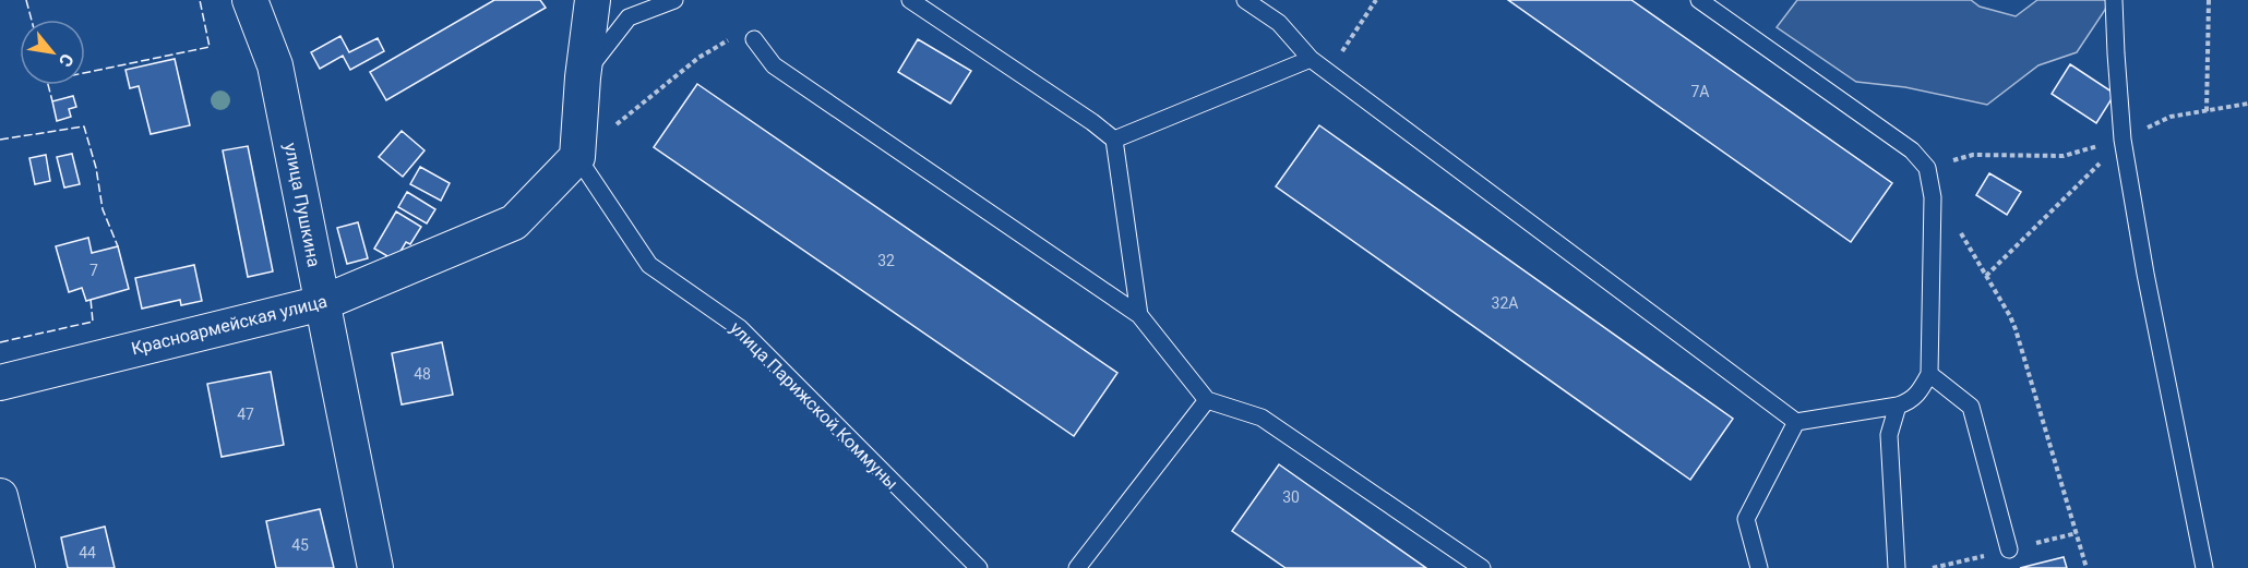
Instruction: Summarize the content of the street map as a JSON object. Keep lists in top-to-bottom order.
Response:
{
  "streets": {
    "street": ["улица Пушкина", "Красноармейская улица"],
    "lane": ["улица Парижской Коммуны"]
  },
  "crossings": [
    ["улица Пушкина", "Красноармейская улица"],
    ["Красноармейская улица", "улица Парижской Коммуны"]
  ],
  "house_numbers": [
    "7А",
    "32",
    "7",
    "32А",
    "48",
    "47",
    "30",
    "45",
    "44"
  ],
  "north": "bottom right"
}
